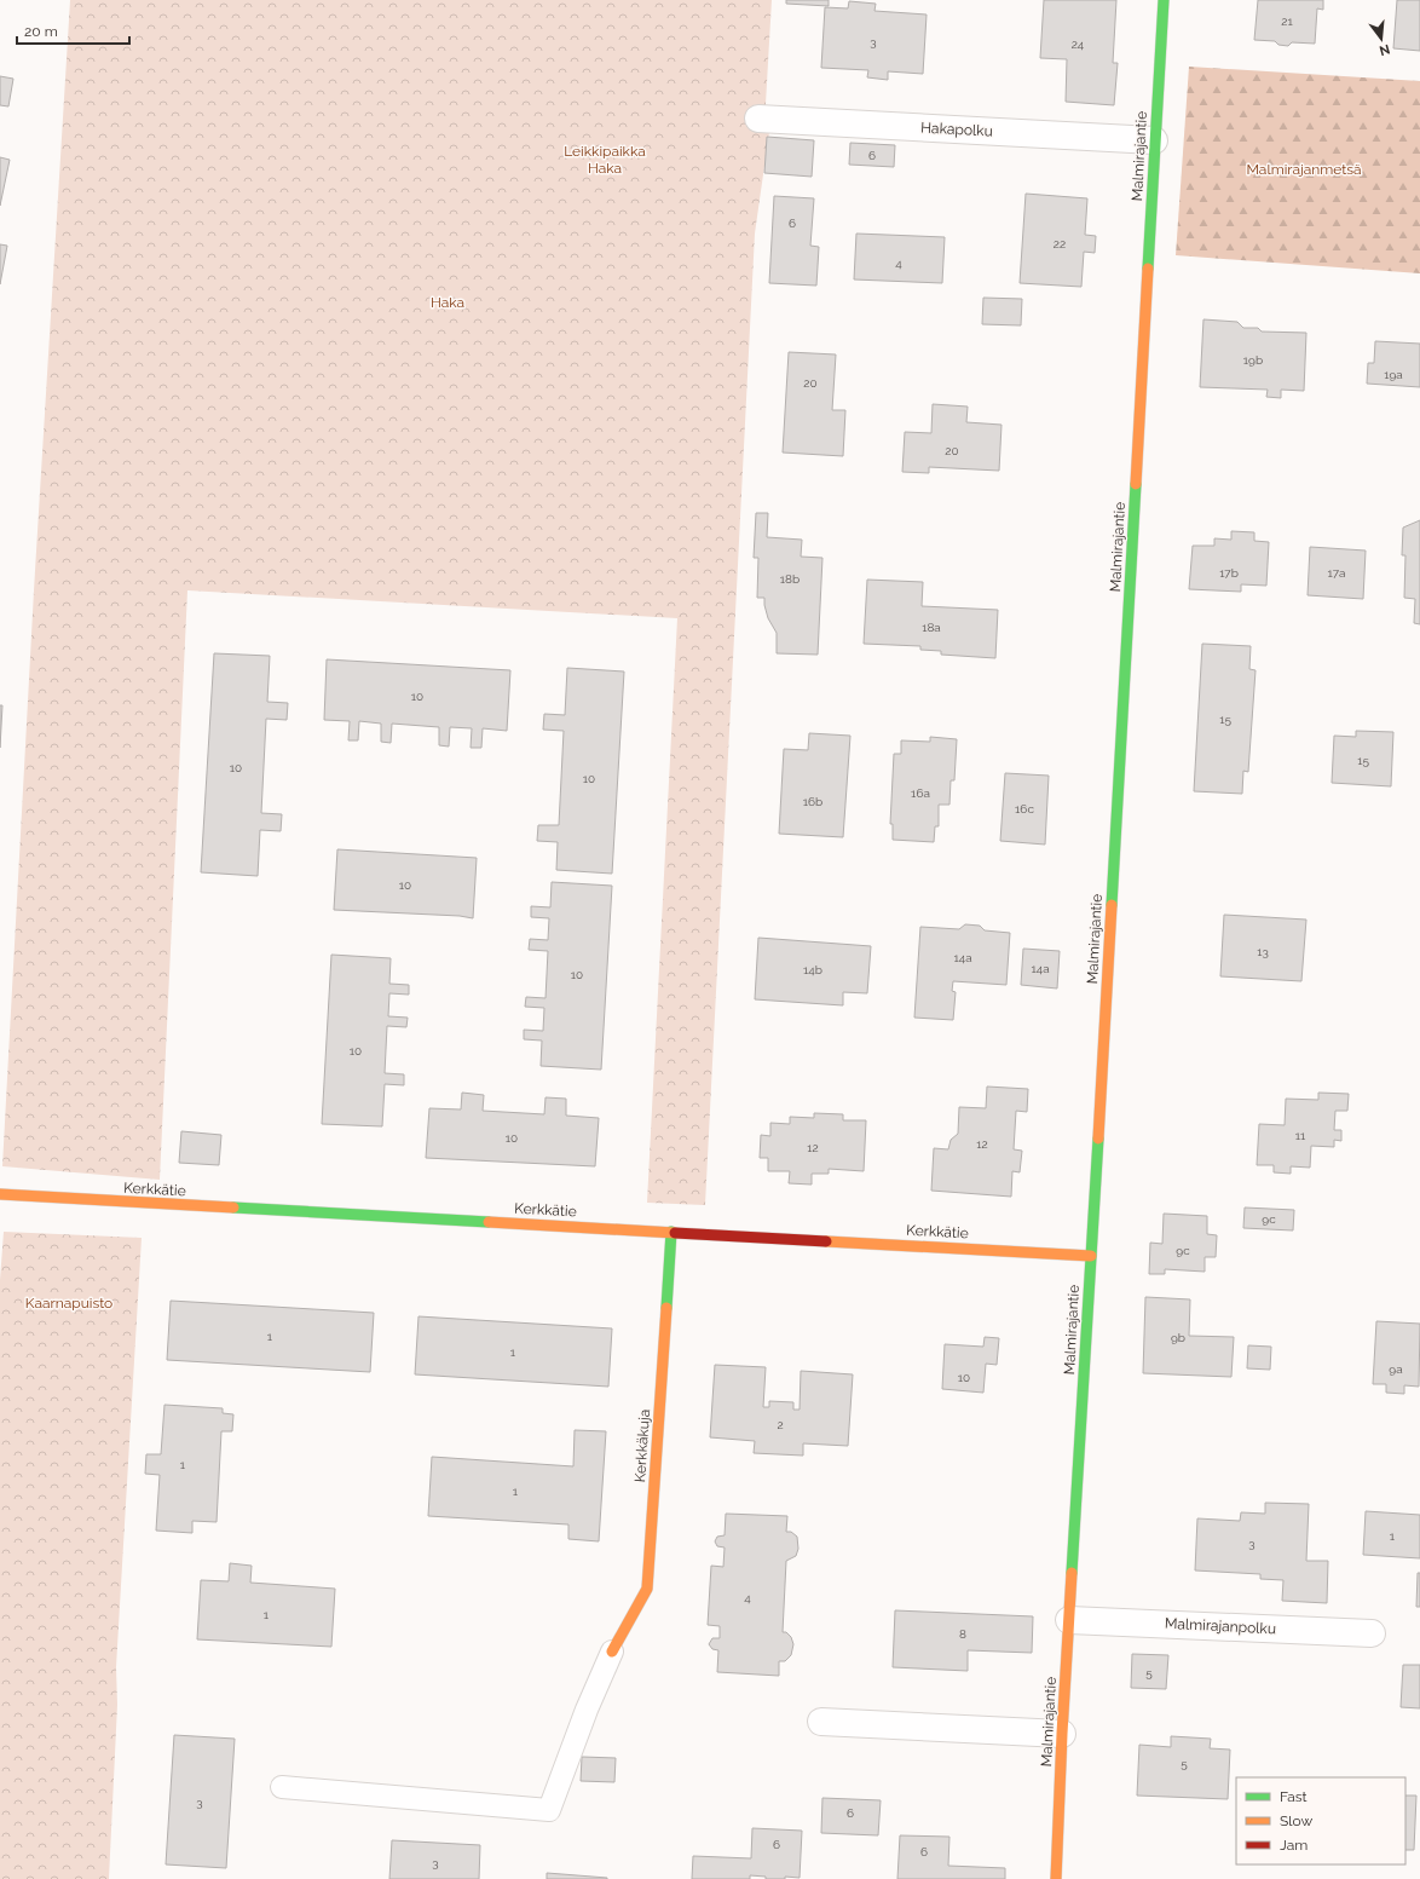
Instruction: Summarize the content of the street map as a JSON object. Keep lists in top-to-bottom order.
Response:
{
  "streets": {
    "street": [
      "Hakapolku",
      "Malmirajantie",
      "Kerkkätie",
      "Kerkkäkuja",
      "Malmirajanpolku"
    ]
  },
  "crossings": [
    ["Hakapolku", "Malmirajantie"],
    ["Malmirajantie", "Kerkkätie"],
    ["Malmirajantie", "Malmirajanpolku"],
    ["Kerkkätie", "Kerkkäkuja"]
  ],
  "parks": [
    "Leikkipaikka Haka",
    "Malmirajanmetsä",
    "Haka",
    "Kaarnapuisto"
  ],
  "house_numbers": [
    "21",
    "3",
    "24",
    "6",
    "6",
    "22",
    "4",
    "19b",
    "19a",
    "20",
    "20",
    "17b",
    "17a",
    "18b",
    "18a",
    "10",
    "15",
    "15",
    "10",
    "10",
    "16a",
    "16b",
    "16c",
    "10",
    "13",
    "14a",
    "14a",
    "14b",
    "10",
    "10",
    "11",
    "10",
    "12",
    "12",
    "9c",
    "9c",
    "1",
    "9b",
    "1",
    "9a",
    "10",
    "2",
    "1",
    "1",
    "1",
    "3",
    "4",
    "1",
    "8",
    "5",
    "5",
    "3",
    "6",
    "6",
    "6",
    "3"
  ],
  "legend": ["Fast", "Slow", "Jam"],
  "scale_bar": "20 m",
  "north": "bottom"
}
